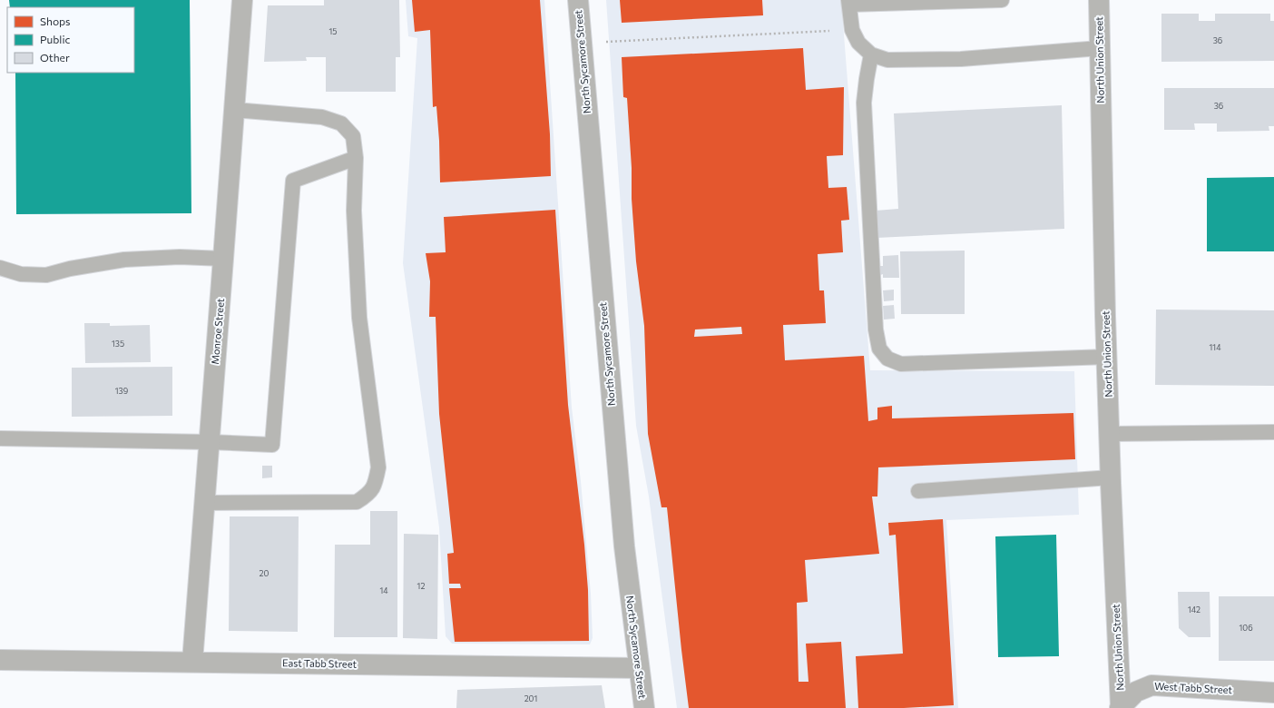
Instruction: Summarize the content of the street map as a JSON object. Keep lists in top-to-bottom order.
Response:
{
  "streets": {
    "street": [
      "North Union Street",
      "North Sycamore Street",
      "Monroe Street",
      "East Tabb Street",
      "West Tabb Street"
    ]
  },
  "crossings": [
    ["North Union Street", "West Tabb Street"],
    ["North Sycamore Street", "East Tabb Street"],
    ["Monroe Street", "East Tabb Street"]
  ],
  "house_numbers": [
    "15",
    "36",
    "36",
    "135",
    "114",
    "139",
    "20",
    "12",
    "14",
    "142",
    "106",
    "201"
  ],
  "legend": ["Shops", "Public", "Other"]
}
